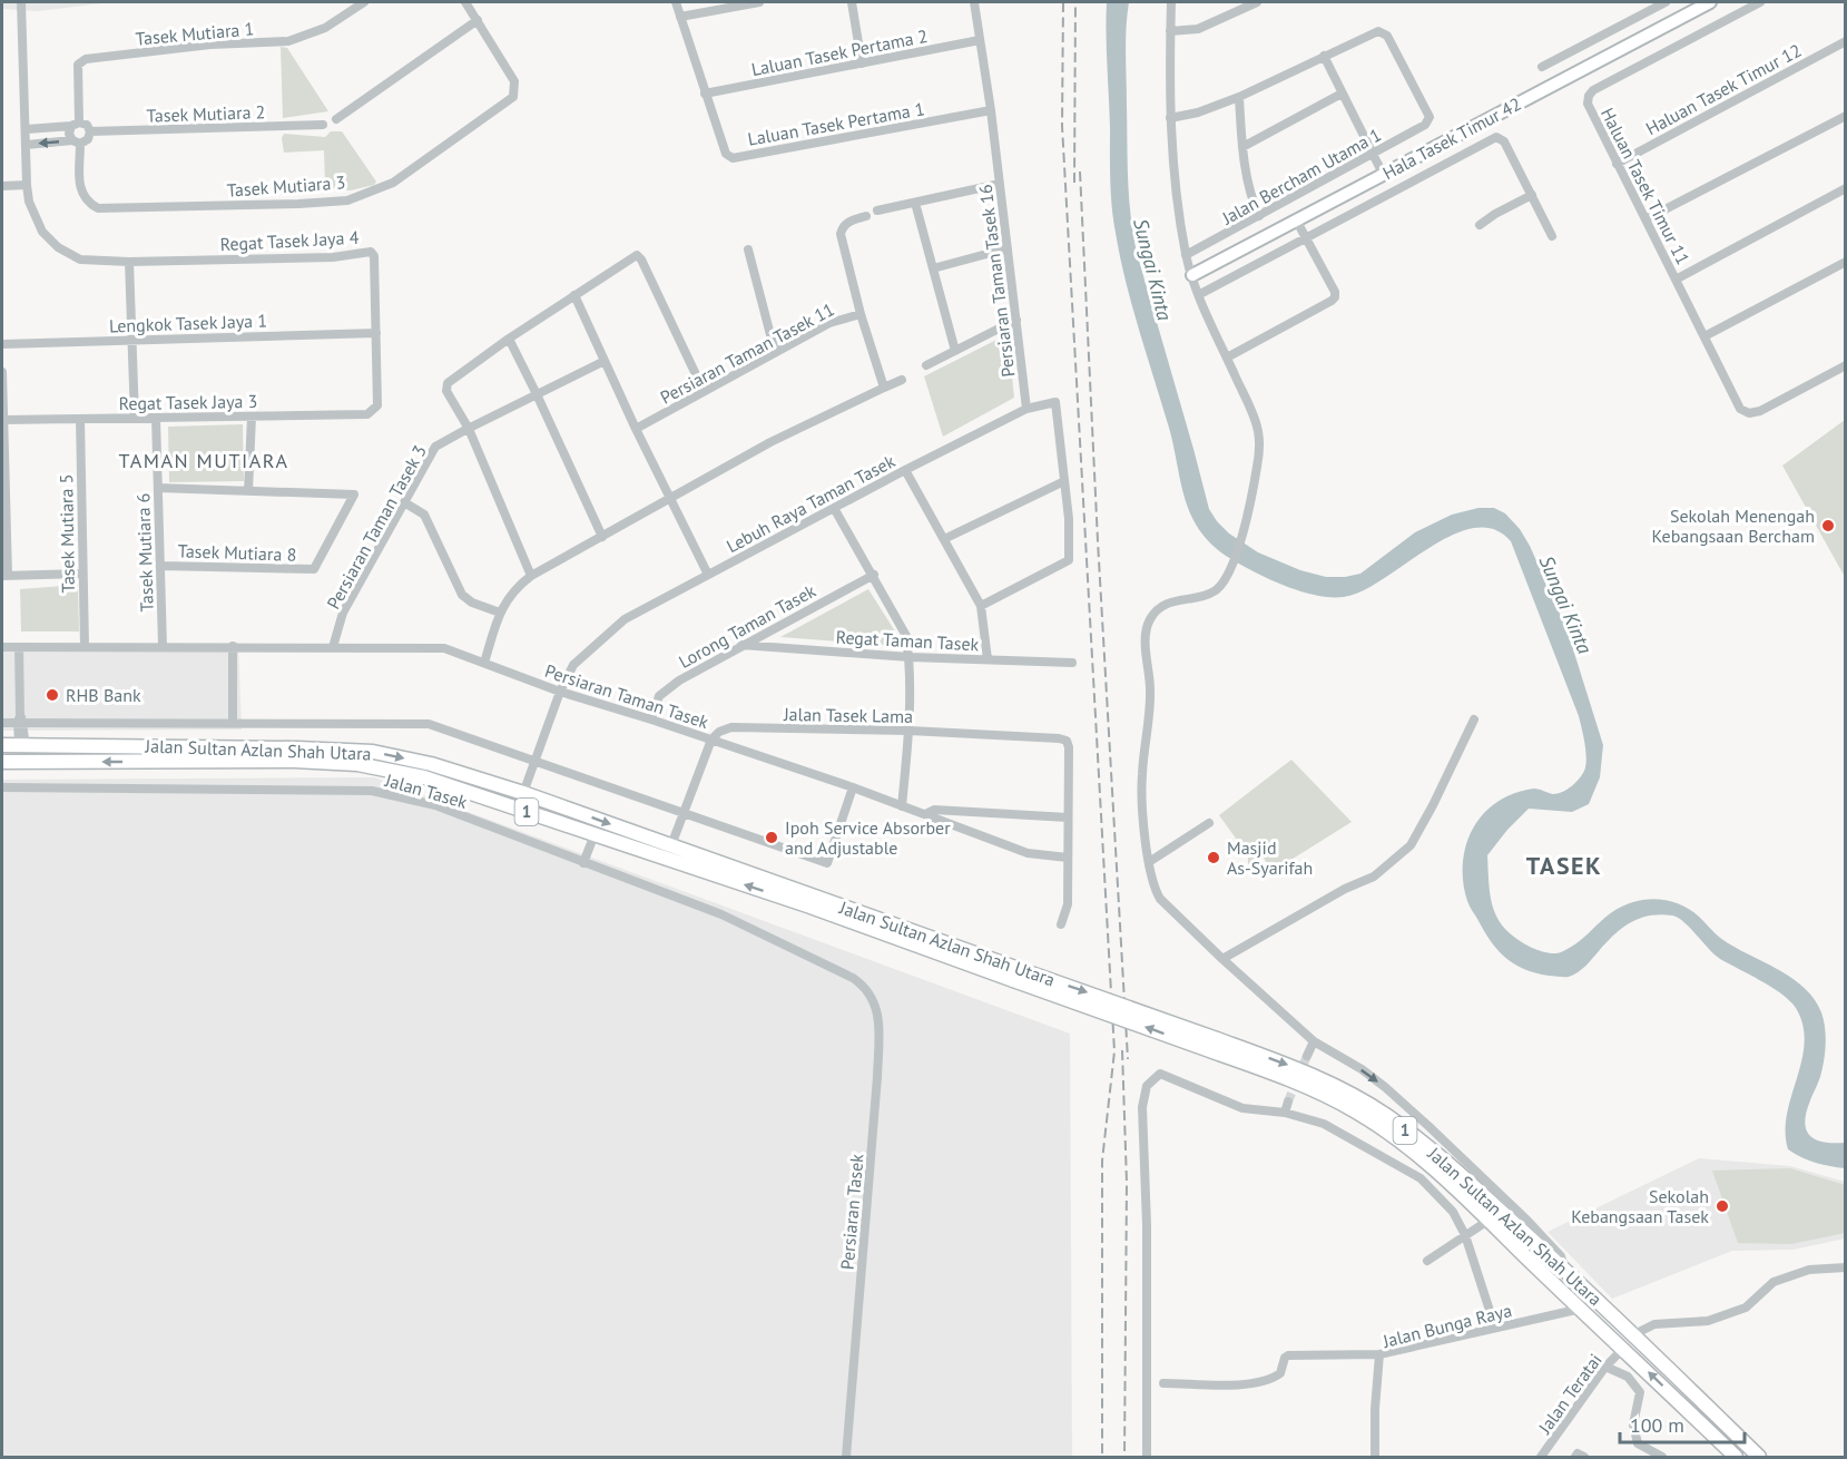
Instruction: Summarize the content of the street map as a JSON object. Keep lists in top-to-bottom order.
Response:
{
  "streets": {
    "main road": ["Jalan Sultan Azlan Shah Utara", "1"],
    "street": [
      "Tasek Mutiara 1",
      "Laluan Tasek Pertama 2",
      "Haluan Tasek Timur 12",
      "Tasek Mutiara 2",
      "Laluan Tasek Pertama 1",
      "Hala Tasek Timur 42",
      "Jalan Bercham Utama 1",
      "Tasek Mutiara 3",
      "Haluan Tasek Timur 11",
      "Regat Tasek Jaya 4",
      "Persiaran Taman Tasek 16",
      "Lengkok Tasek Jaya 1",
      "Persiaran Taman Tasek 11",
      "Regat Tasek Jaya 3",
      "Lebuh Raya Taman Tasek",
      "Persiaran Taman Tasek 3",
      "Tasek Mutiara 5",
      "Tasek Mutiara 6",
      "Tasek Mutiara 8",
      "Lorong Taman Tasek",
      "Regat Taman Tasek",
      "Persiaran Taman Tasek",
      "Jalan Tasek Lama",
      "Jalan Tasek",
      "Persiaran Tasek",
      "Jalan Bunga Raya",
      "Jalan Teratai"
    ]
  },
  "crossings": [
    ["Tasek Mutiara 1", "Tasek Mutiara 2"],
    ["Tasek Mutiara 1", "Tasek Mutiara 3"],
    ["Laluan Tasek Pertama 2", "Laluan Tasek Pertama 1"],
    ["Laluan Tasek Pertama 2", "Persiaran Taman Tasek 16"],
    ["Haluan Tasek Timur 12", "Haluan Tasek Timur 11"],
    ["Tasek Mutiara 2", "Tasek Mutiara 3"],
    ["Laluan Tasek Pertama 1", "Persiaran Taman Tasek 16"],
    ["Regat Tasek Jaya 4", "Lengkok Tasek Jaya 1"],
    ["Regat Tasek Jaya 4", "Regat Tasek Jaya 3"],
    ["Persiaran Taman Tasek 16", "Lebuh Raya Taman Tasek"],
    ["Regat Tasek Jaya 3", "Tasek Mutiara 5"],
    ["Regat Tasek Jaya 3", "Tasek Mutiara 6"],
    ["Lebuh Raya Taman Tasek", "Persiaran Taman Tasek"],
    ["Lebuh Raya Taman Tasek", "Jalan Sultan Azlan Shah Utara"],
    ["Persiaran Taman Tasek 3", "Persiaran Taman Tasek"],
    ["Tasek Mutiara 5", "Persiaran Taman Tasek"],
    ["Tasek Mutiara 6", "Tasek Mutiara 8"],
    ["Tasek Mutiara 6", "Persiaran Taman Tasek"],
    ["Lorong Taman Tasek", "Regat Taman Tasek"],
    ["Lorong Taman Tasek", "Persiaran Taman Tasek"],
    ["Persiaran Taman Tasek", "Jalan Tasek Lama"],
    ["Jalan Sultan Azlan Shah Utara", "Jalan Bunga Raya"],
    ["Jalan Sultan Azlan Shah Utara", "Jalan Teratai"],
    ["Jalan Tasek", "Persiaran Tasek"]
  ],
  "districts": ["TAMAN MUTIARA", "TASEK"],
  "water": ["Sungai Kinta"],
  "places": [
    "Sekolah Menengah Kebangsaan Bercham",
    "RHB Bank",
    "Ipoh Service Absorber and Adjustable",
    "Masjid As-Syarifah",
    "Sekolah Kebangsaan Tasek"
  ],
  "scale_bar": "100 m"
}
